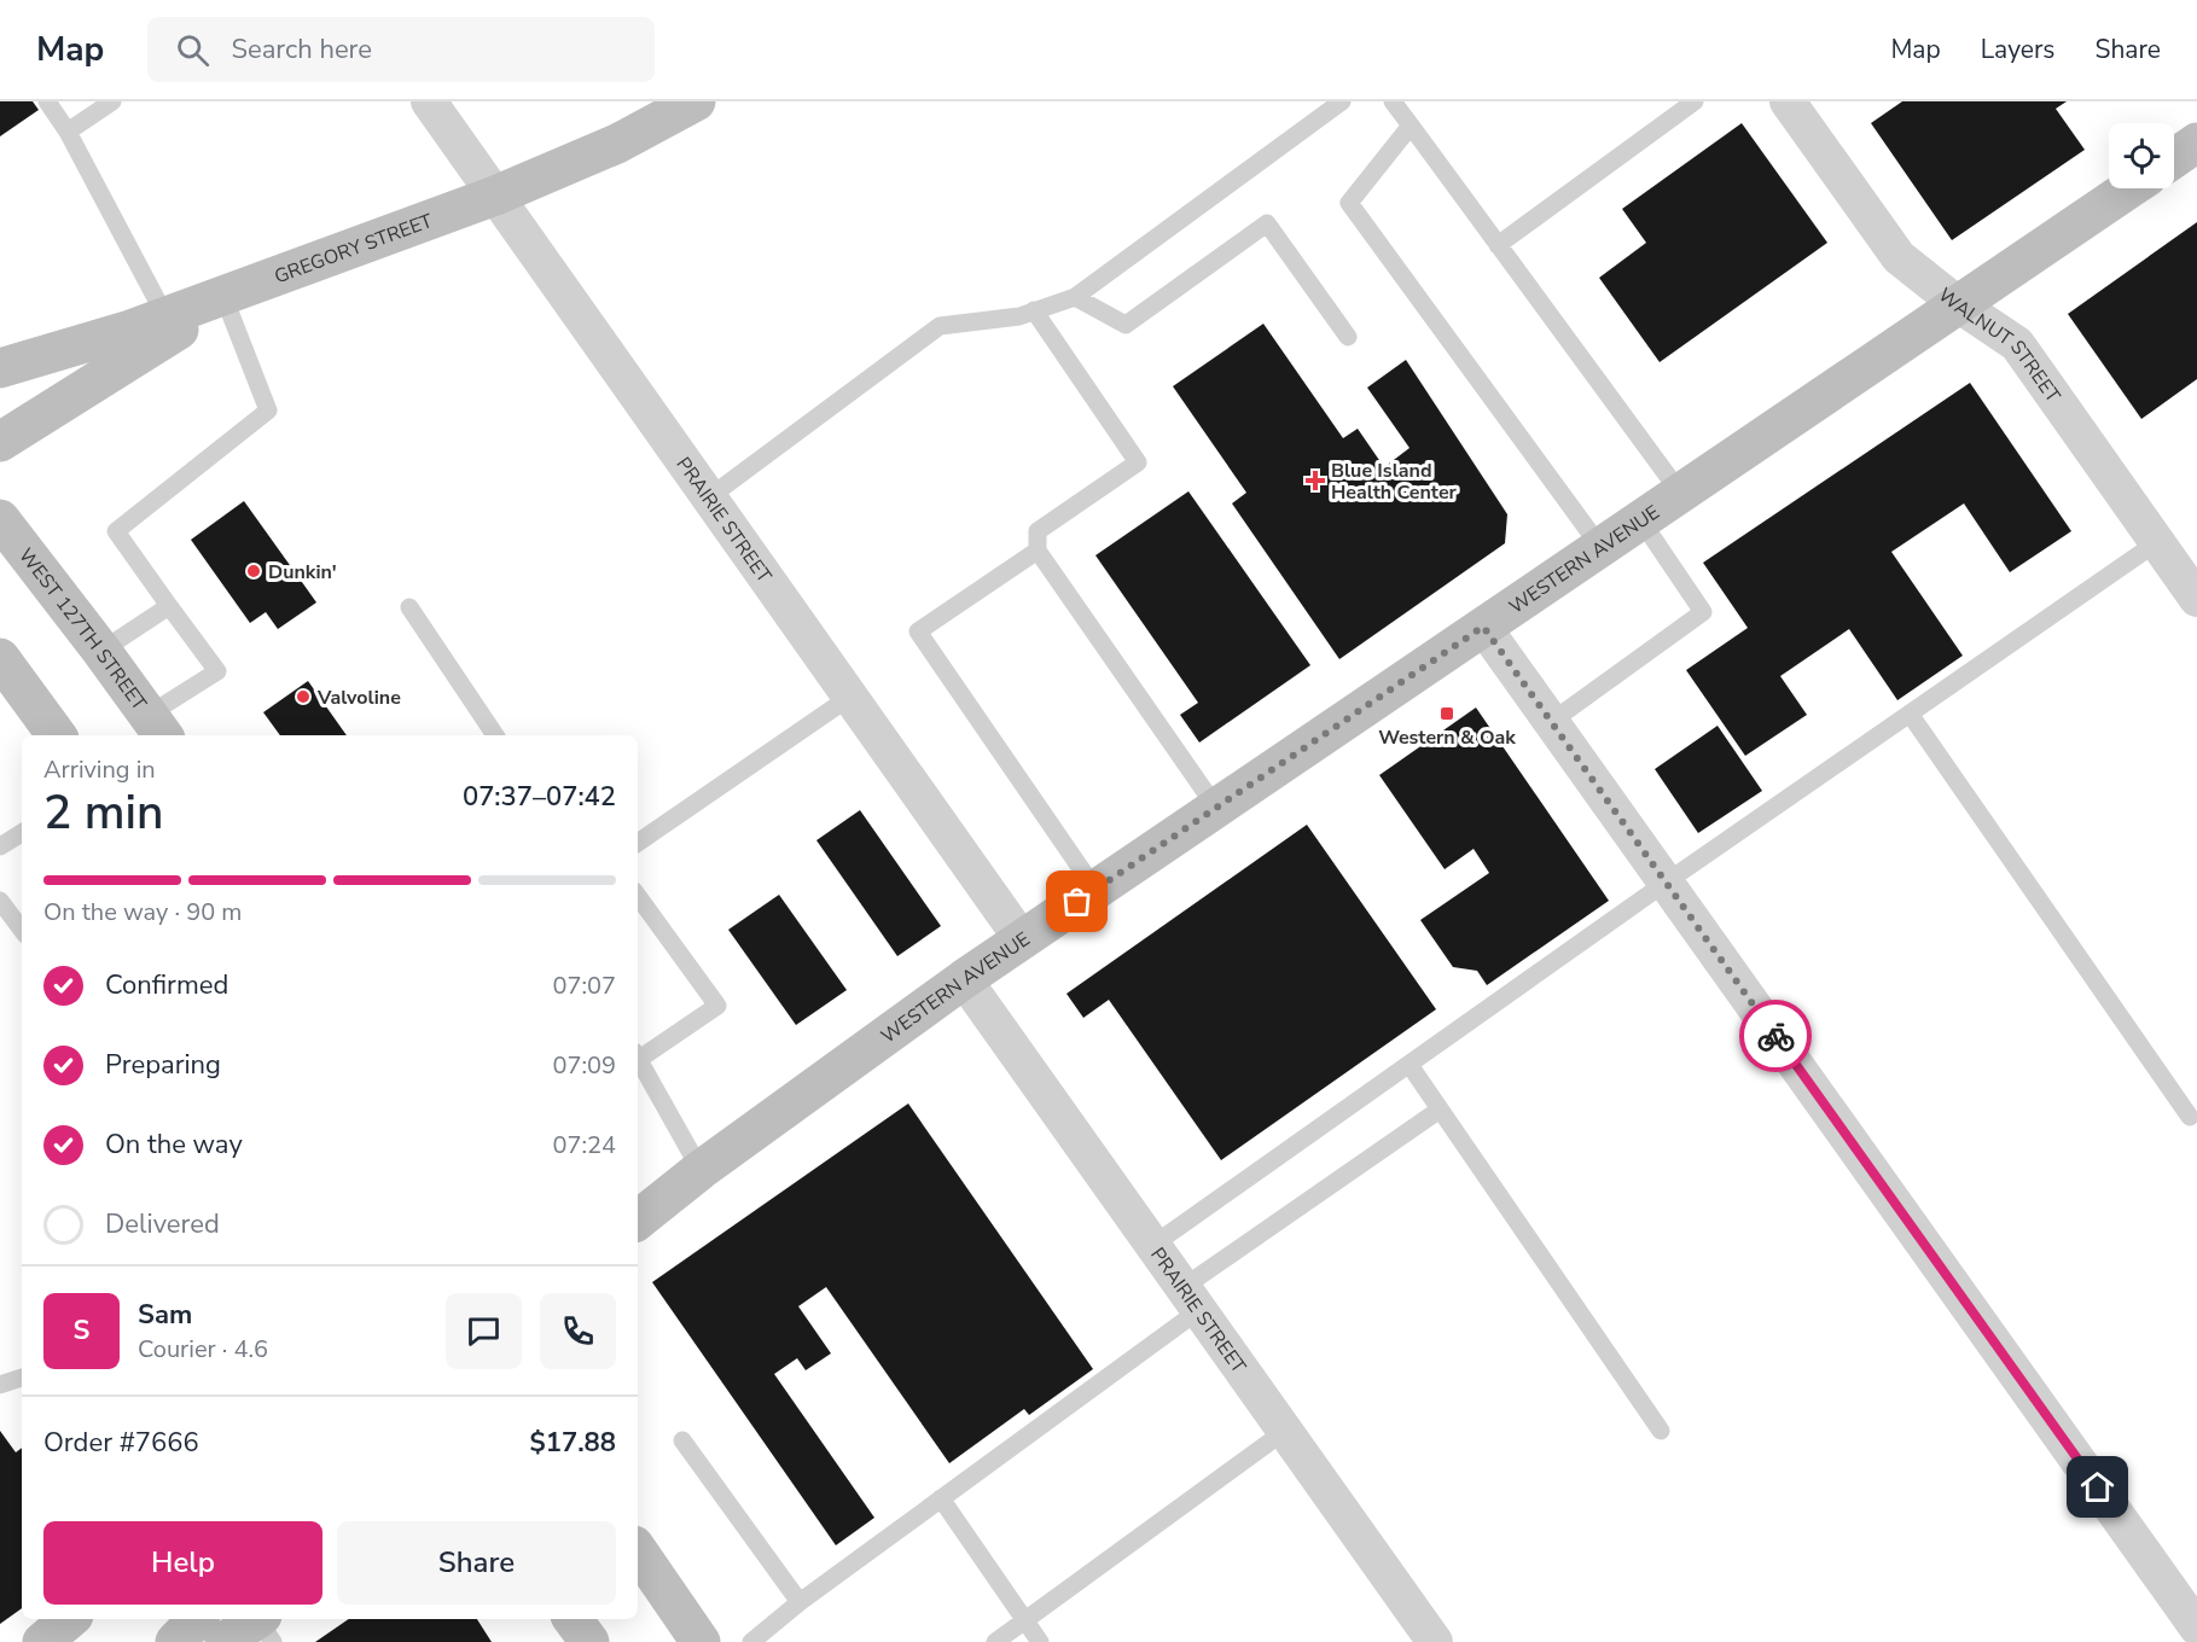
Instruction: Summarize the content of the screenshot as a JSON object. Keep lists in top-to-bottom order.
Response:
{
  "streets": {
    "main road": ["GREGORY STREET", "WESTERN AVENUE", "WEST 127TH STREET"],
    "street": ["WALNUT STREET", "PRAIRIE STREET"]
  },
  "crossings": [
    ["GREGORY STREET", "PRAIRIE STREET"],
    ["WALNUT STREET", "WESTERN AVENUE"],
    ["PRAIRIE STREET", "WESTERN AVENUE"]
  ],
  "places": {
    "health": ["Blue Island Health Center"],
    "other": ["Dunkin'", "Valvoline"],
    "transit": ["Western & Oak"]
  },
  "page": {
    "header": "Map",
    "search": "Search here",
    "nav": ["Map", "Layers", "Share"],
    "heading": ["2 min", "Arriving in", "07:37–07:42"],
    "panel": [
      "Sam",
      "Courier · 4.6",
      "Order #7666",
      "$17.88"
    ],
    "bar": "On the way · 90 m",
    "list": [
      ["Confirmed", "07:07"],
      ["Preparing", "07:09"],
      ["On the way", "07:24"],
      "Delivered"
    ],
    "round": "S",
    "buttons": ["Help", "Share"]
  }
}
